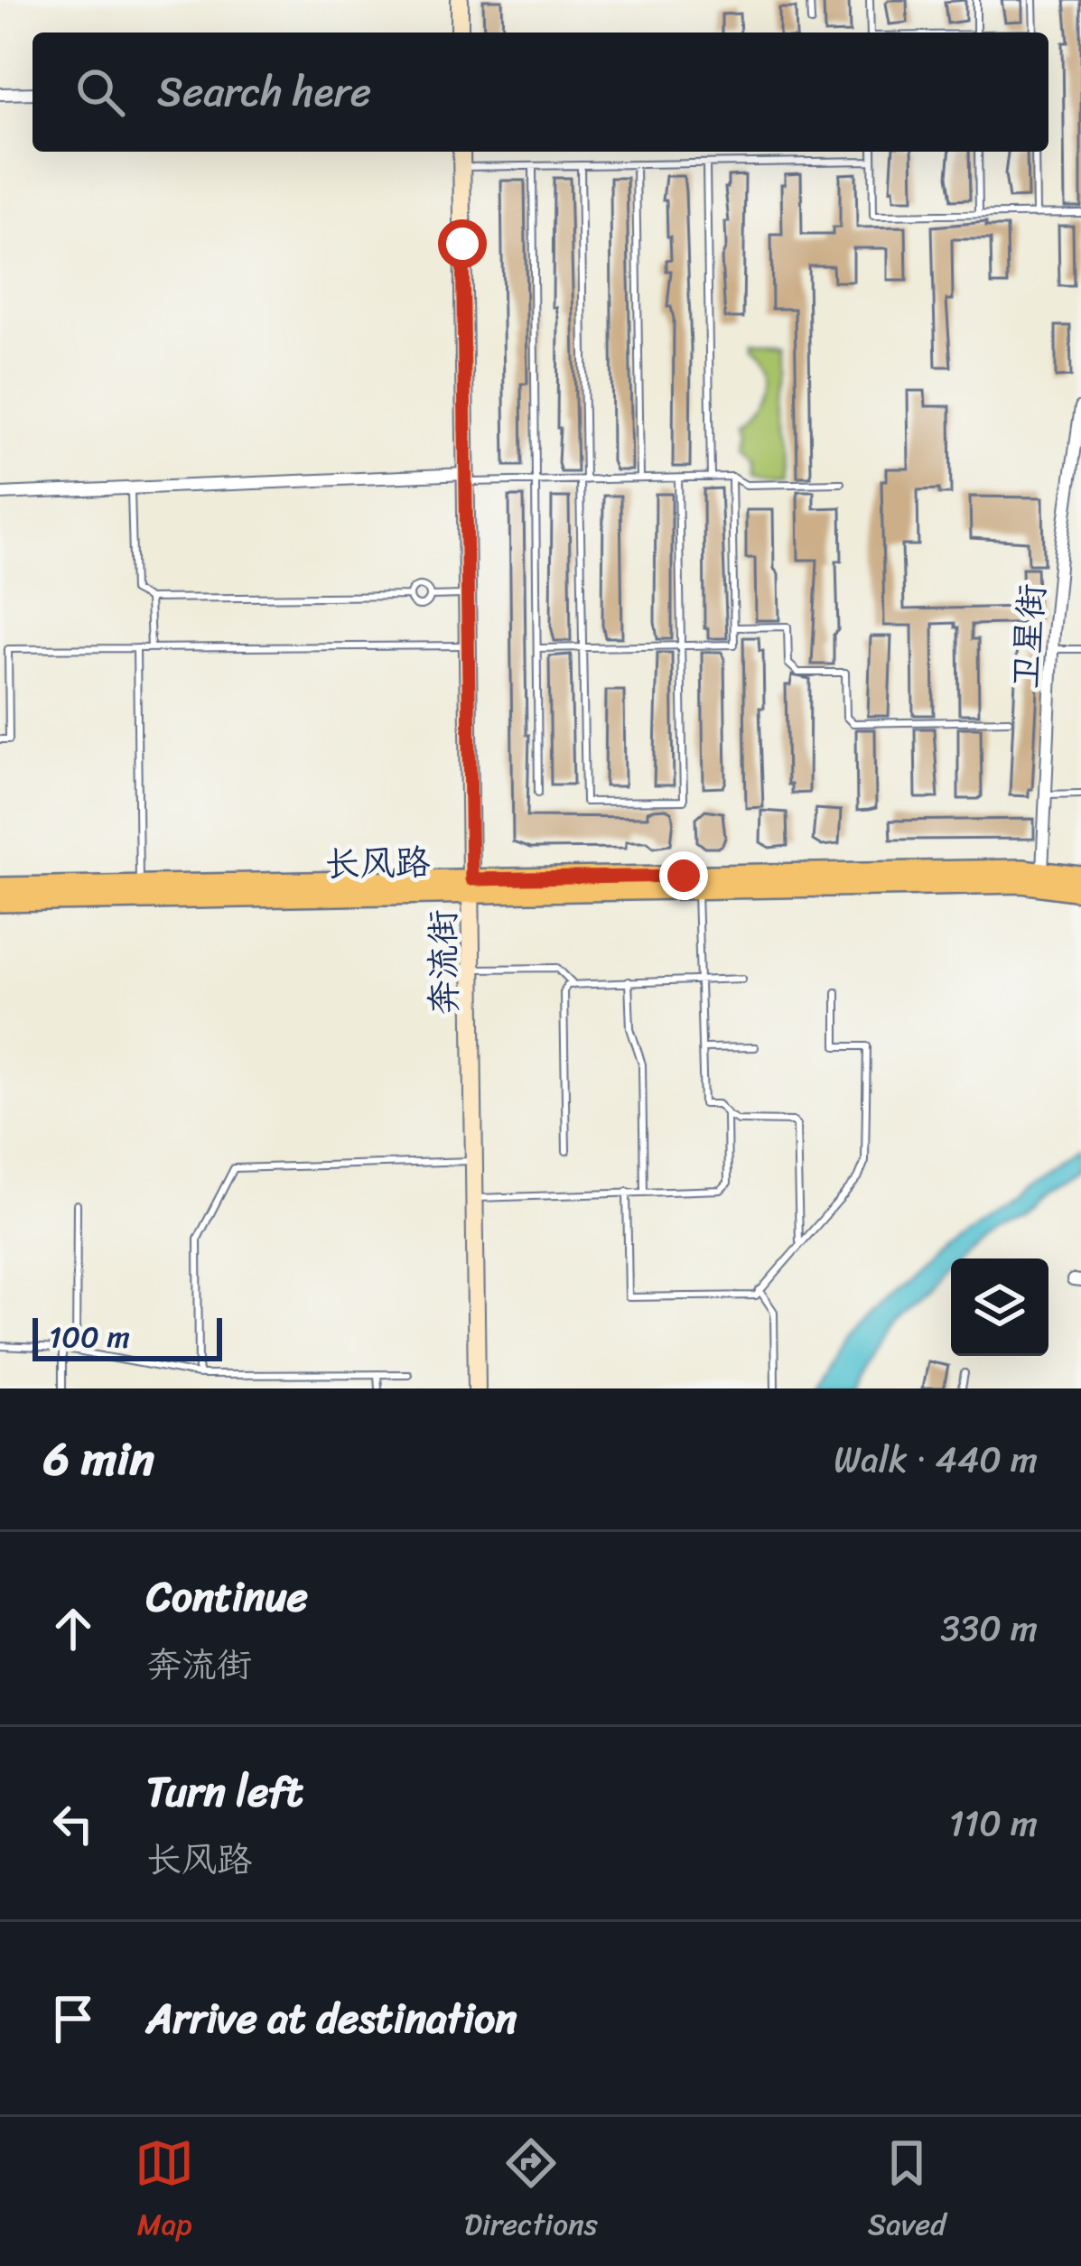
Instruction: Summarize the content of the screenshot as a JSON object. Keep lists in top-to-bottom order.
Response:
{
  "streets": {
    "main road": ["长风路"],
    "street": ["卫星街", "奔流街"]
  },
  "crossings": [
    ["卫星街", "长风路"],
    ["长风路", "奔流街"]
  ],
  "scale_bar": "100 m",
  "page": {
    "search": "Search here",
    "scale": "100 m",
    "heading": ["6 min", "Walk · 440 m"],
    "list": [
      ["Continue", "奔流街", "330 m"],
      ["Turn left", "长风路", "110 m"],
      "Arrive at destination"
    ],
    "nav": ["Map", "Directions", "Saved"]
  }
}
